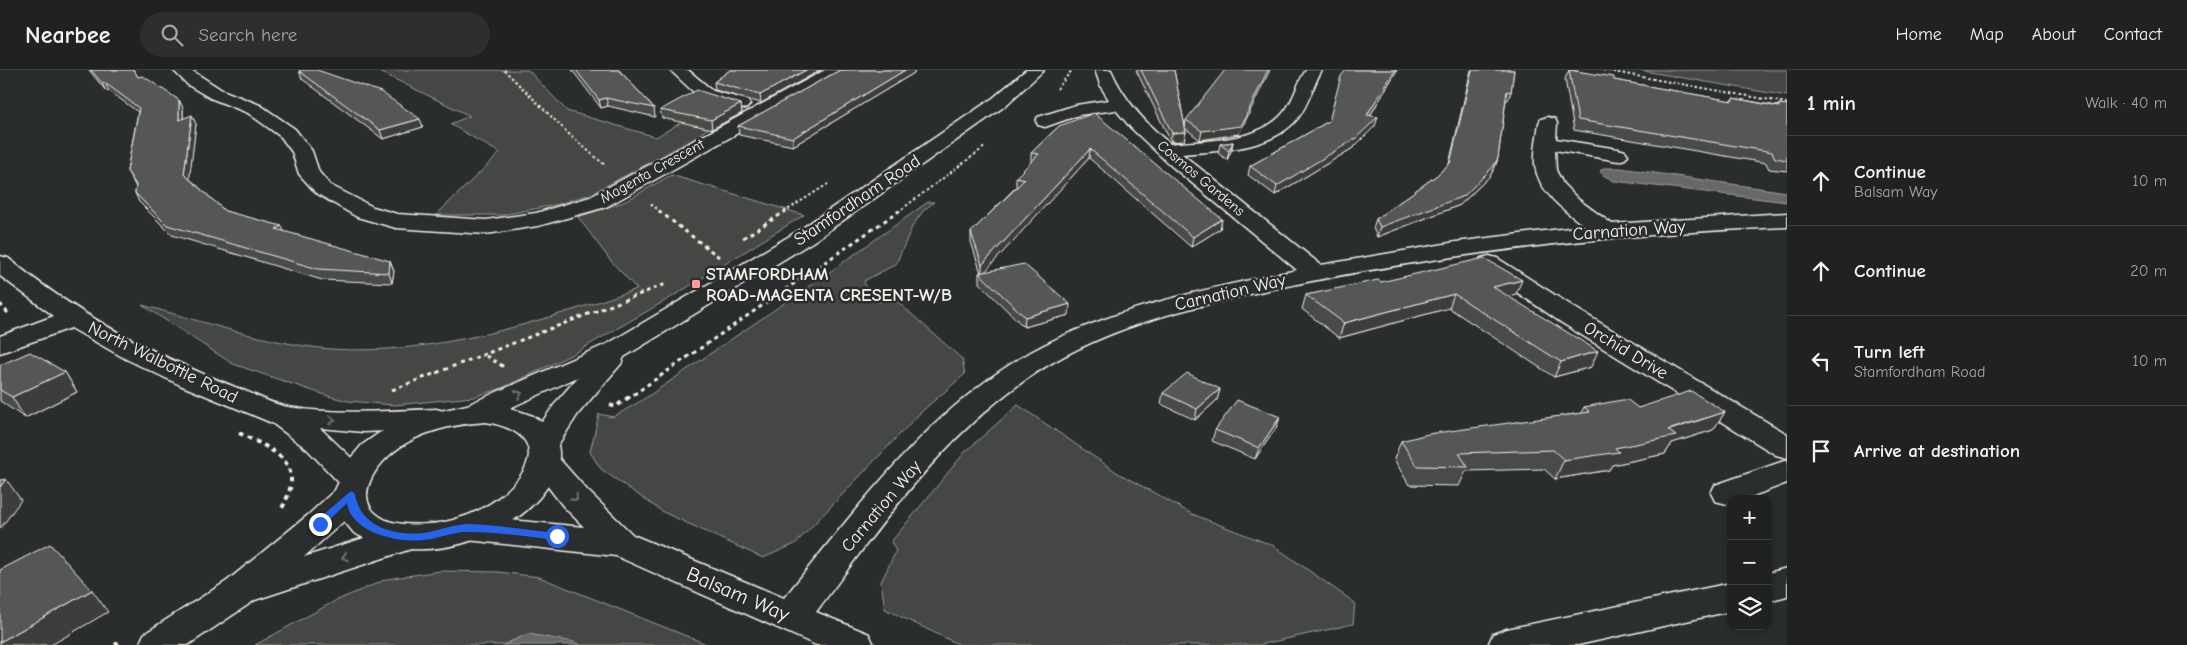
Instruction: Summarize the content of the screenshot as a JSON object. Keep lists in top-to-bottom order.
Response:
{
  "streets": {
    "street": [
      "Magenta Crescent",
      "Cosmos Gardens",
      "Stamfordham Road",
      "Carnation Way",
      "Orchid Drive",
      "North Walbottle Road",
      "Balsam Way"
    ]
  },
  "crossings": [
    ["Cosmos Gardens", "Carnation Way"],
    ["Stamfordham Road", "North Walbottle Road"],
    ["Stamfordham Road", "Balsam Way"],
    ["Carnation Way", "Orchid Drive"],
    ["Carnation Way", "Balsam Way"],
    ["North Walbottle Road", "Balsam Way"]
  ],
  "places": {
    "transit": ["STAMFORDHAM ROAD-MAGENTA CRESENT-W/B"]
  },
  "page": {
    "header": "Nearbee",
    "search": "Search here",
    "nav": [
      "Home",
      "Map",
      "About",
      "Contact"
    ],
    "heading": ["1 min", "Walk · 40 m"],
    "list": [
      ["Continue", "Balsam Way", "10 m"],
      ["Continue", "20 m"],
      ["Turn left", "Stamfordham Road", "10 m"],
      "Arrive at destination"
    ],
    "map_buttons": ["+", "−"]
  }
}
